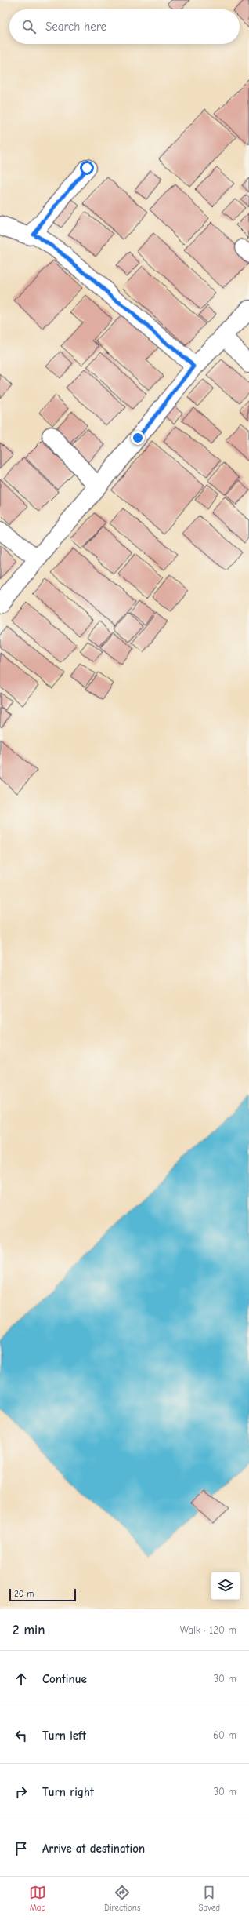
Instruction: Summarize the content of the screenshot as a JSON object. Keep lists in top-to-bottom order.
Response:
{
  "scale_bar": "20 m",
  "page": {
    "search": "Search here",
    "scale": "20 m",
    "heading": ["2 min", "Walk · 120 m"],
    "list": [
      ["Continue", "30 m"],
      ["Turn left", "60 m"],
      ["Turn right", "30 m"],
      "Arrive at destination"
    ],
    "nav": ["Map", "Directions", "Saved"]
  }
}
